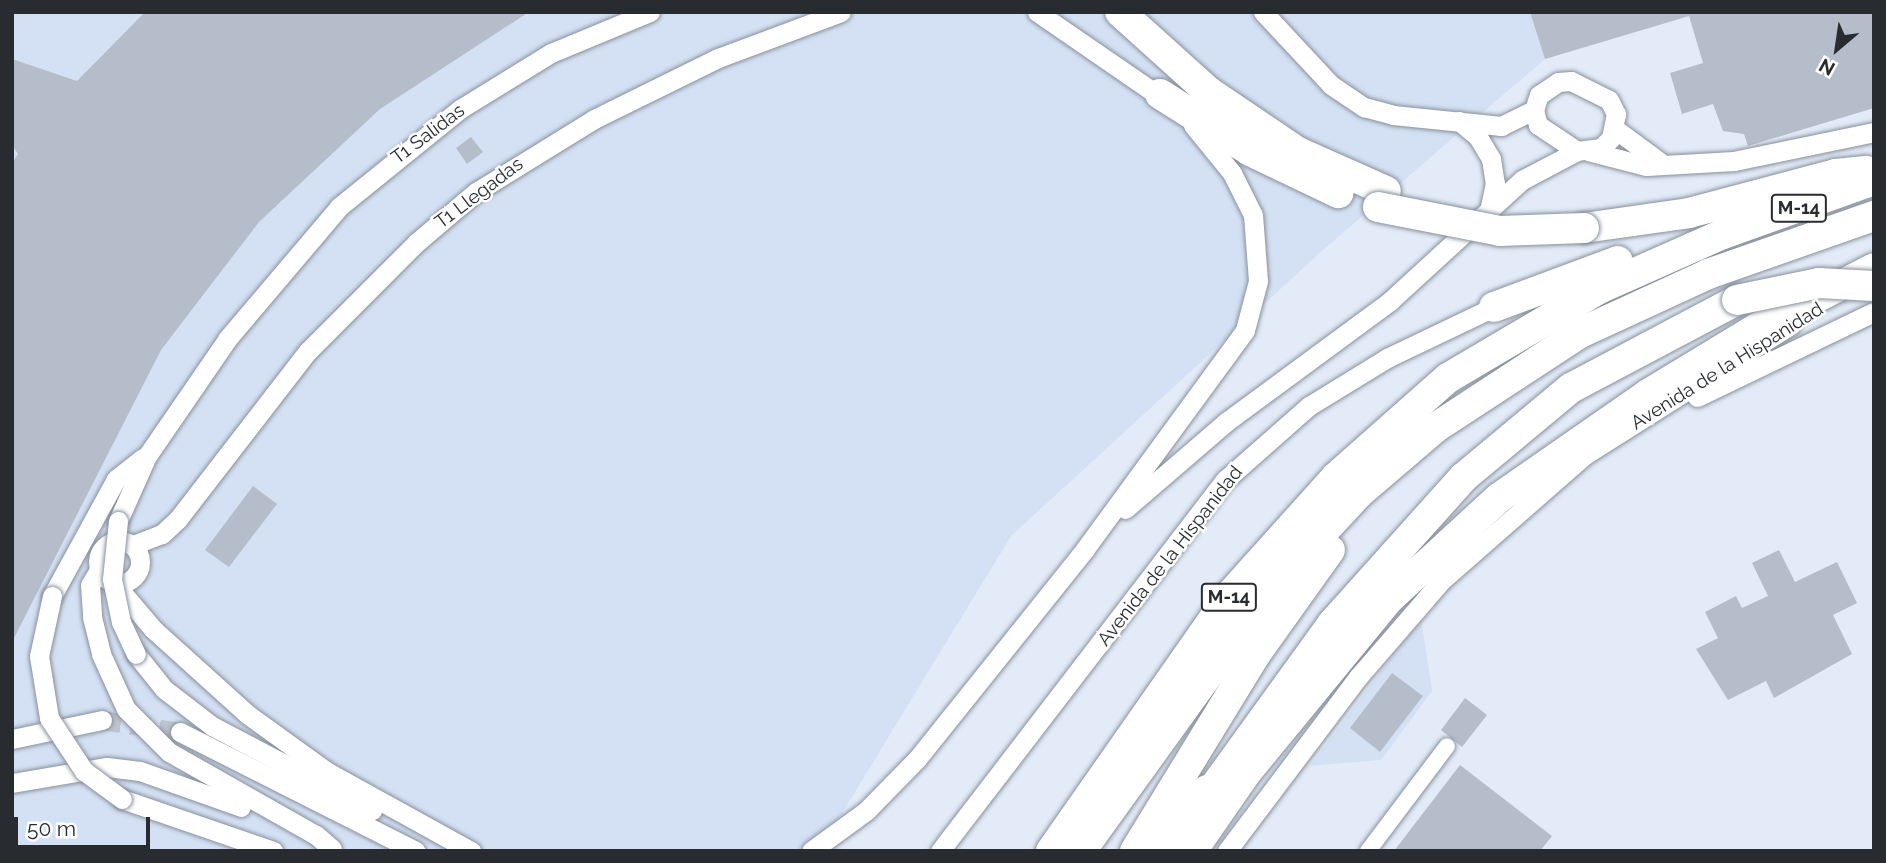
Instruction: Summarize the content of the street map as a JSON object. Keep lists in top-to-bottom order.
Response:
{
  "streets": {
    "highway": ["M-14"],
    "street": ["T1 Salidas", "T1 Llegadas", "Avenida de la Hispanidad"]
  },
  "scale_bar": "50 m",
  "north": "bottom left"
}
